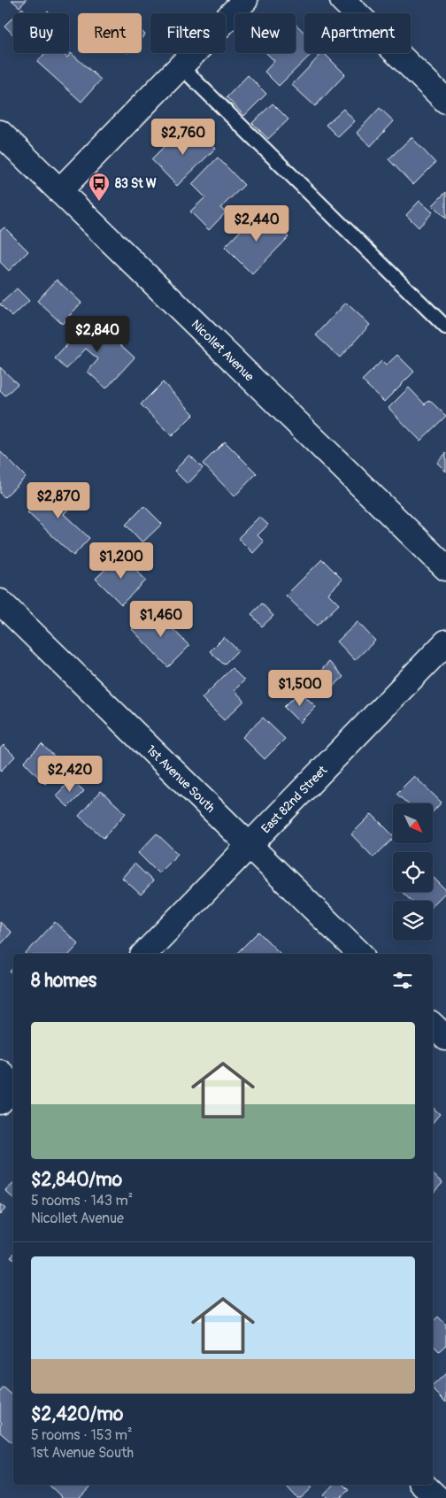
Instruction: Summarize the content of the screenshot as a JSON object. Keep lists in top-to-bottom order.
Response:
{
  "streets": {
    "street": ["Nicollet Avenue", "1st Avenue South", "East 82nd Street"]
  },
  "crossings": [
    ["1st Avenue South", "East 82nd Street"]
  ],
  "places": {
    "bus stop": ["83 St W"]
  },
  "north": "bottom right",
  "page": {
    "chip": [
      "Buy",
      "Rent",
      "Filters",
      "New",
      "Apartment"
    ],
    "price": [
      "$2,760",
      "$2,440",
      "$2,840",
      "$2,870",
      "$1,200",
      "$1,460",
      "$1,500",
      "$2,420"
    ],
    "heading": "8 homes",
    "list": [
      {
        "name": "$2,840/mo",
        "note": "5 rooms · 143 m² · Nicollet Avenue"
      },
      {
        "name": "$2,420/mo",
        "note": "5 rooms · 153 m² · 1st Avenue South"
      }
    ]
  }
}
